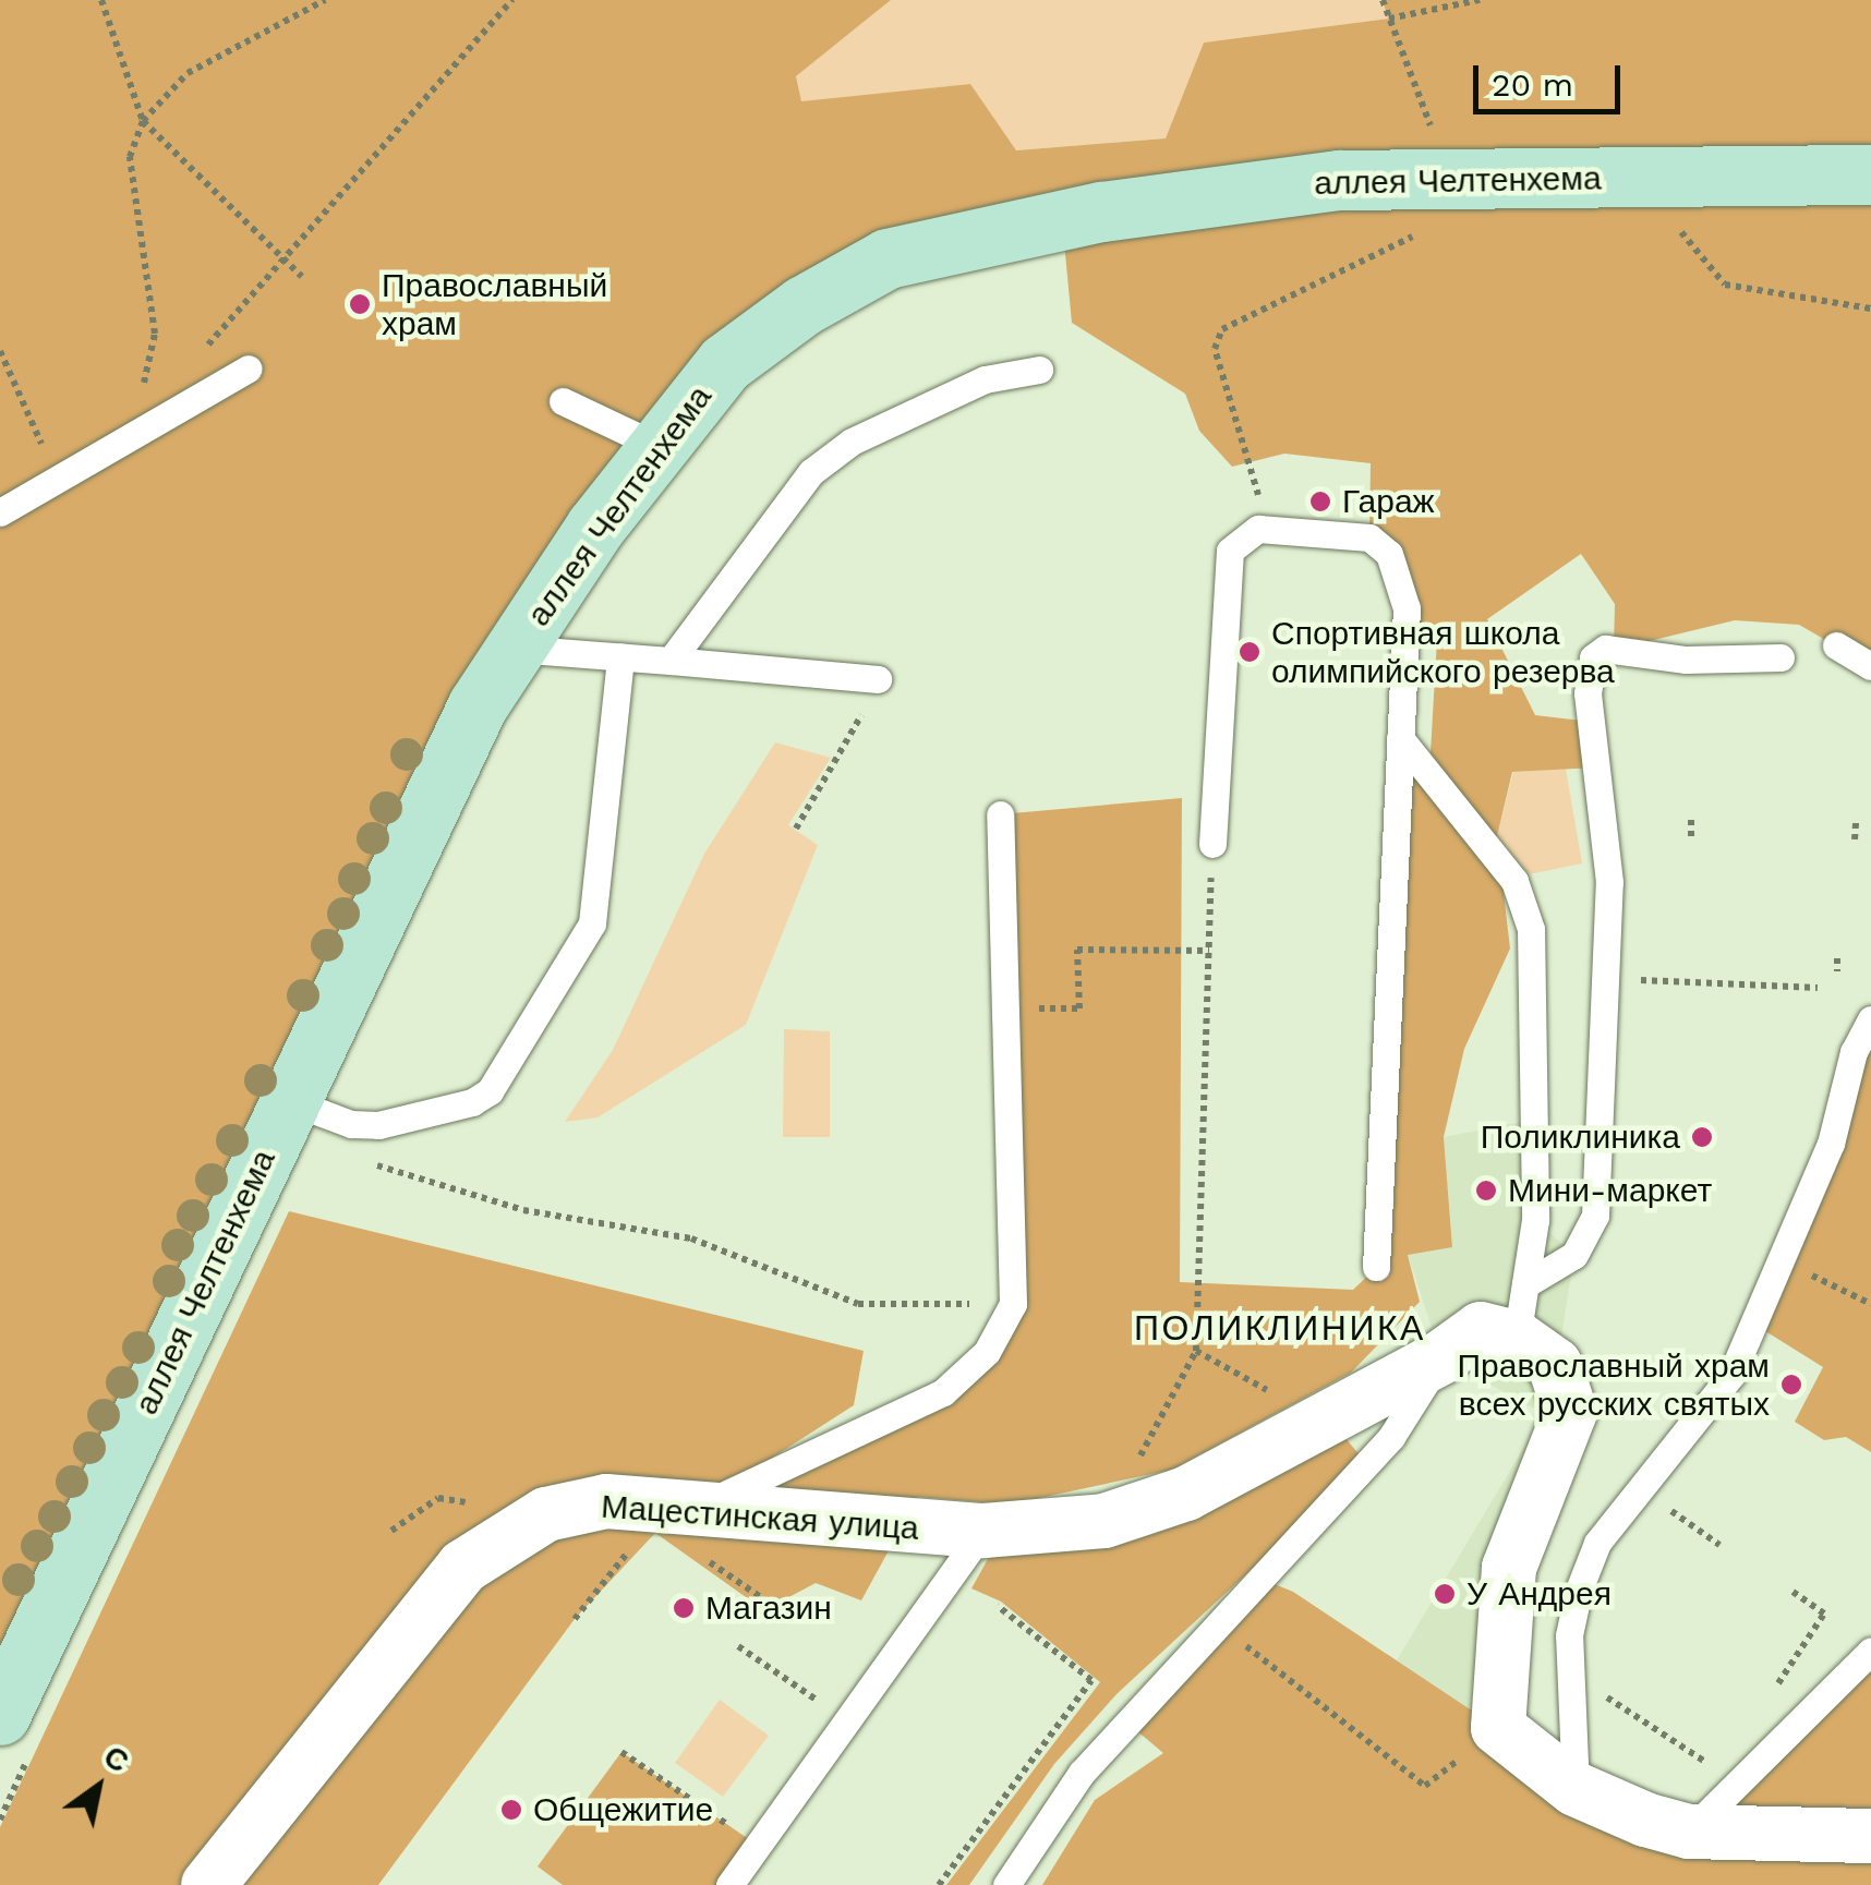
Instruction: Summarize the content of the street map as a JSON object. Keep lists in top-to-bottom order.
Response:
{
  "streets": {
    "main road": ["аллея Челтенхема"],
    "street": ["Мацестинская улица"]
  },
  "districts": ["ПОЛИКЛИНИКА"],
  "places": [
    "Православный храм",
    "Гараж",
    "Спортивная школа олимпийского резерва",
    "Поликлиника",
    "Мини-маркет",
    "Православный храм всех русских святых",
    "У Андрея",
    "Магазин",
    "Общежитие"
  ],
  "scale_bar": "20 m",
  "north": "top right"
}
